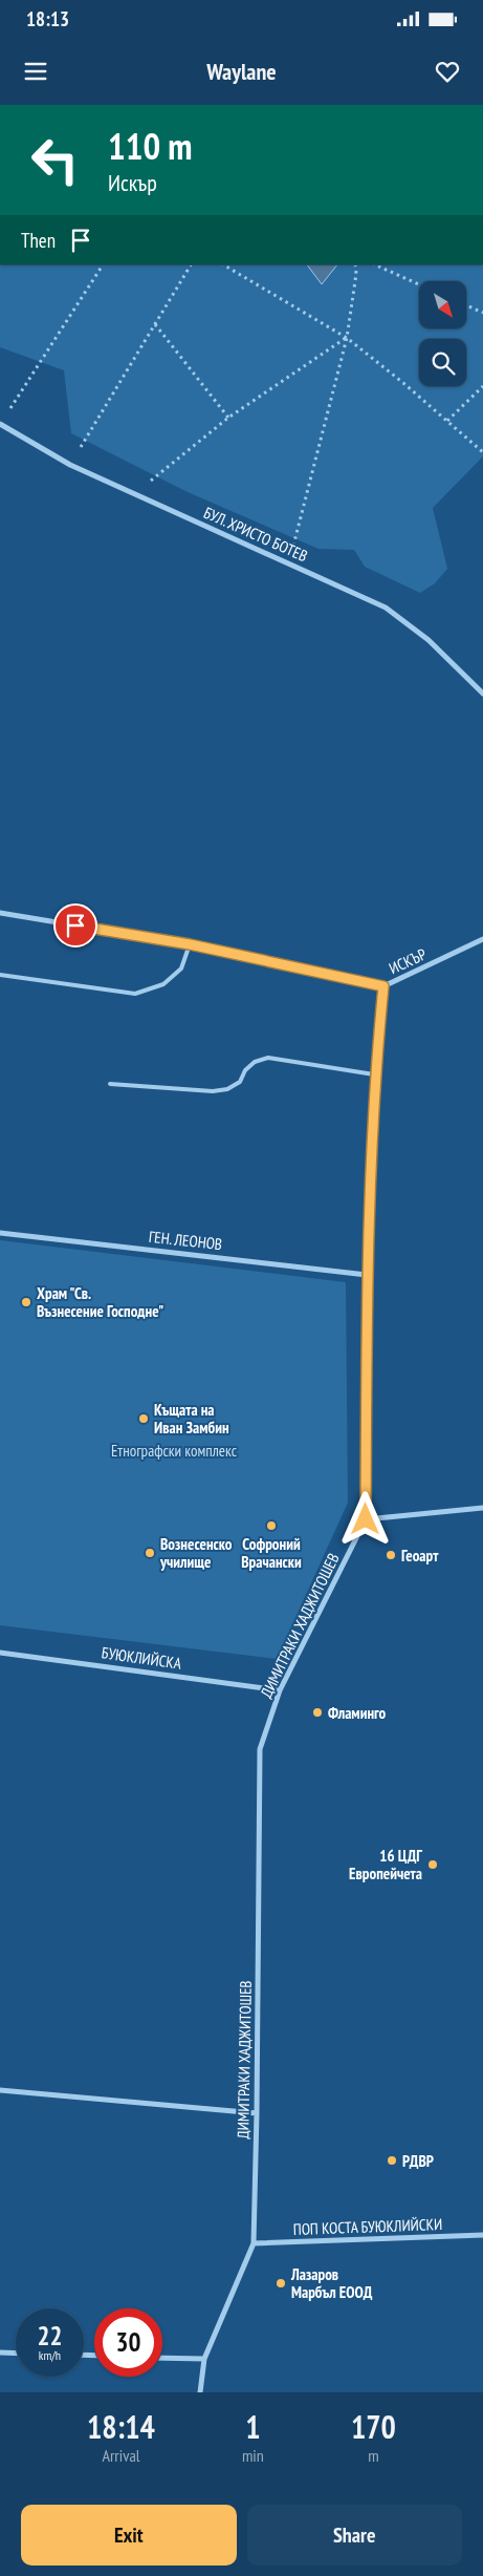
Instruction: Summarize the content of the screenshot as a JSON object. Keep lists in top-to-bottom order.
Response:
{
  "streets": {
    "street": [
      "БУЛ. ХРИСТО БОТЕВ",
      "ИСКЪР",
      "ГЕН. ЛЕОНОВ",
      "ДИМИТРАКИ ХАДЖИТОШЕВ",
      "БУЮКЛИЙСКА",
      "ПОП КОСТА БУЮКЛИЙСКИ"
    ]
  },
  "crossings": [
    ["ИСКЪР", "ДИМИТРАКИ ХАДЖИТОШЕВ"],
    ["ГЕН. ЛЕОНОВ", "ДИМИТРАКИ ХАДЖИТОШЕВ"],
    ["ДИМИТРАКИ ХАДЖИТОШЕВ", "БУЮКЛИЙСКА"],
    ["ДИМИТРАКИ ХАДЖИТОШЕВ", "ПОП КОСТА БУЮКЛИЙСКИ"]
  ],
  "parks": ["Етнографски комплекс"],
  "places": [
    "Храм \"Св. Възнесение Господне\"",
    "Къщата на Иван Замбин",
    "Софроний Врачански",
    "Вознесенско училище",
    "Геоарт",
    "Фламинго",
    "16 ЦДГ Европейчета",
    "РДВР",
    "Лазаров Марбъл ЕООД"
  ],
  "north": "bottom right",
  "page": {
    "status": "18:13",
    "header": "Waylane",
    "turn": ["110 m", "Искър"],
    "then": "Then",
    "speed": "22 km/h",
    "limit": "30",
    "eta": [
      "18:14",
      "Arrival",
      "1",
      "min",
      "170",
      "m"
    ],
    "buttons": ["Exit", "Share"]
  }
}
